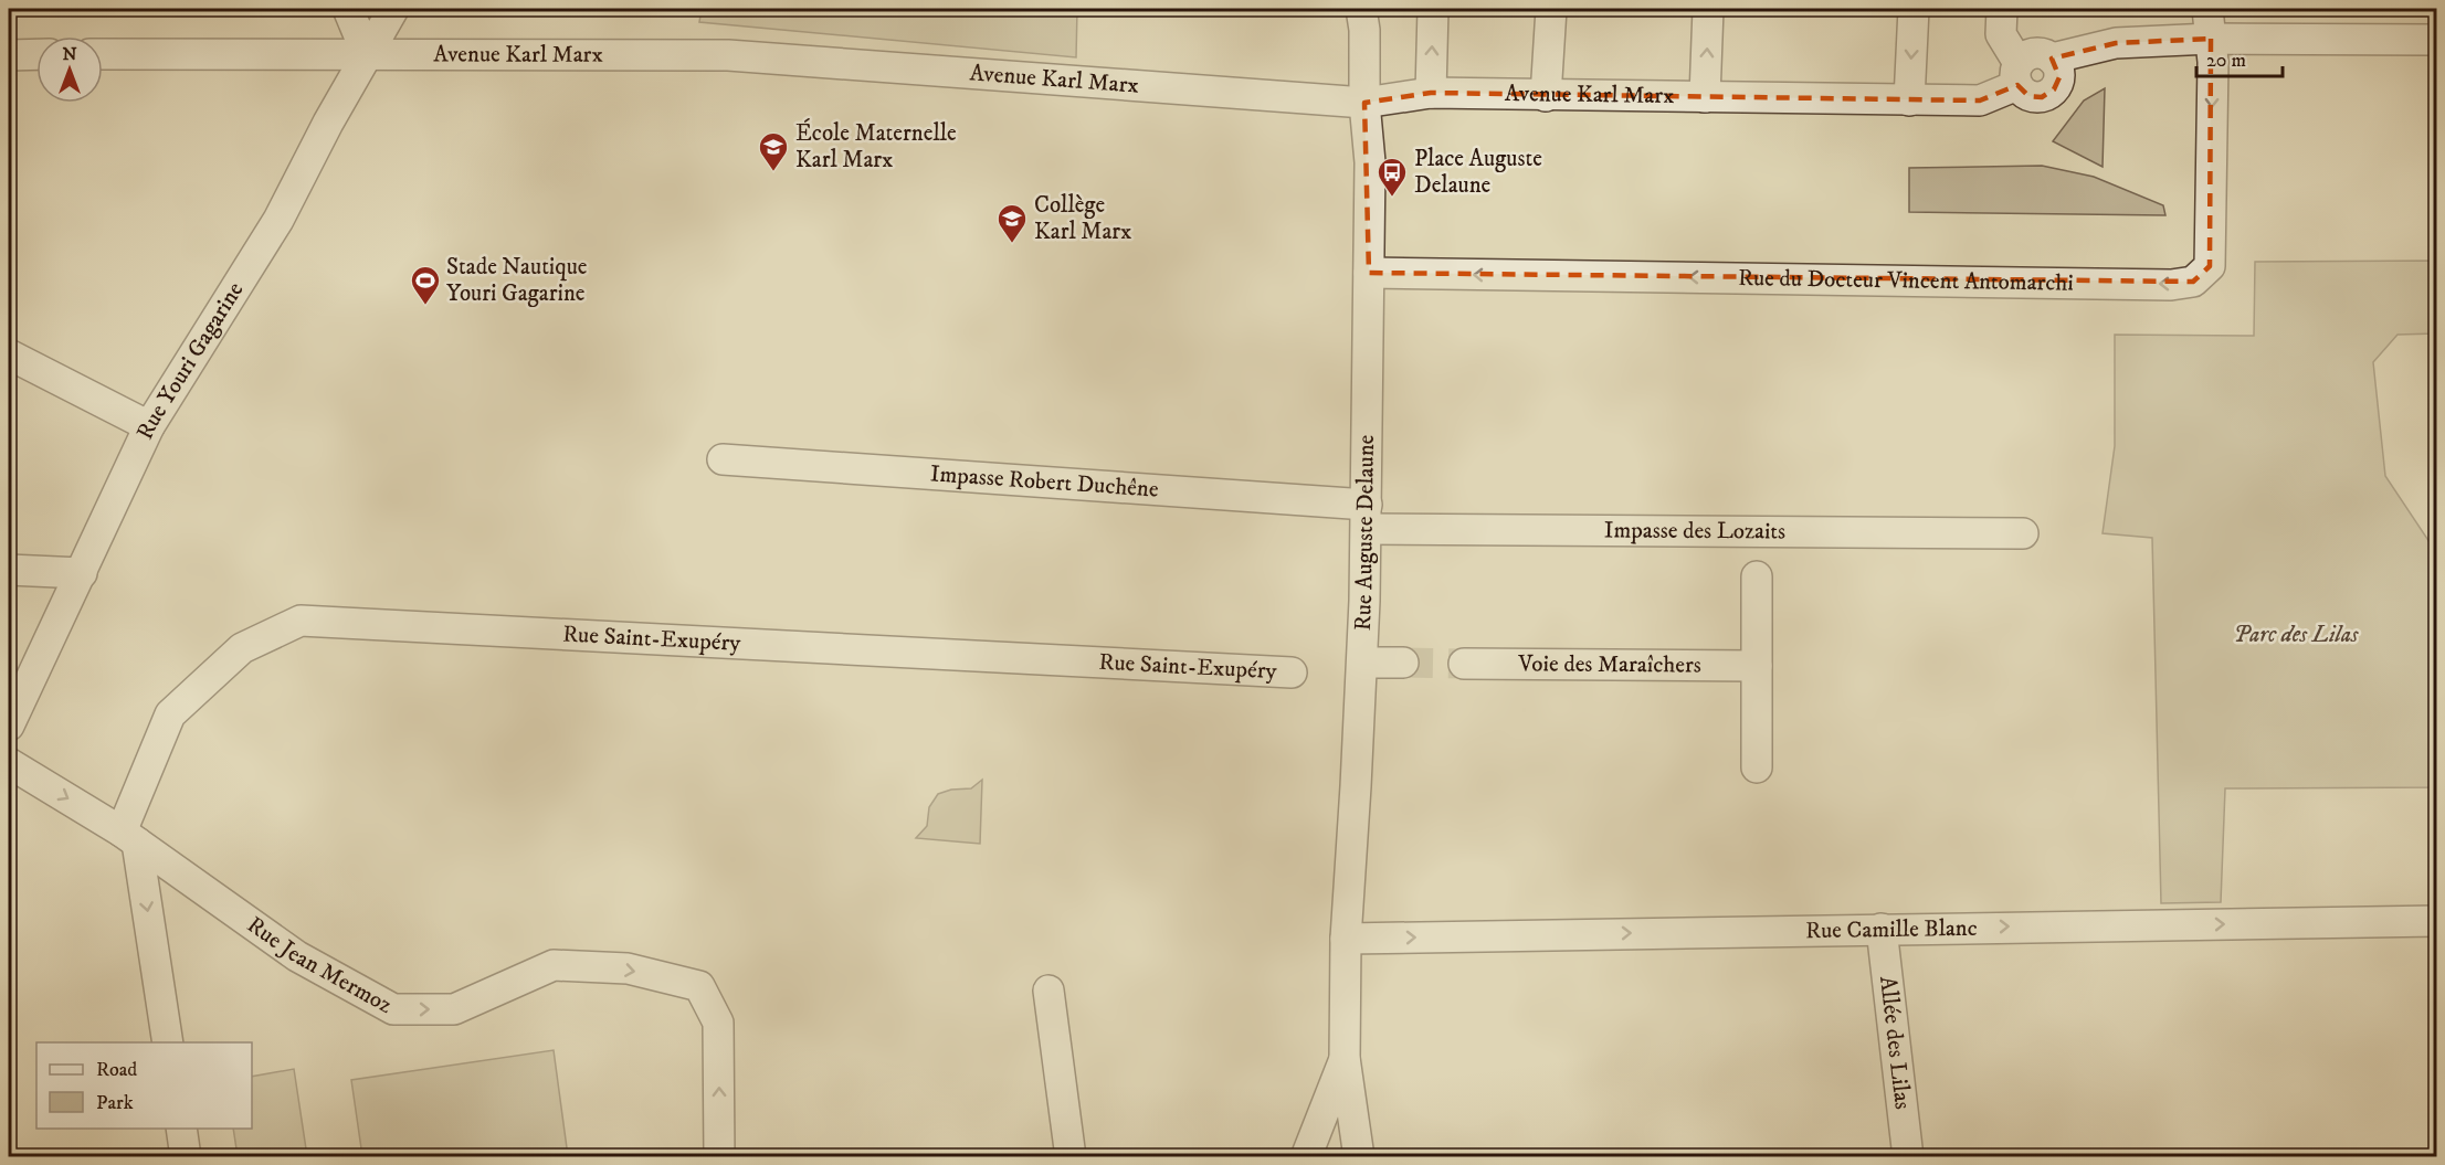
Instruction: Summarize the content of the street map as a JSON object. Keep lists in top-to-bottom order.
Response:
{
  "streets": {
    "street": [
      "Avenue Karl Marx",
      "Rue du Docteur Vincent Antomarchi",
      "Rue Youri Gagarine",
      "Impasse Robert Duchêne",
      "Impasse des Lozaits",
      "Rue Auguste Delaune",
      "Rue Saint-Exupéry",
      "Voie des Maraîchers",
      "Rue Camille Blanc",
      "Rue Jean Mermoz",
      "Allée des Lilas"
    ]
  },
  "crossings": [
    ["Avenue Karl Marx", "Rue Youri Gagarine"],
    ["Avenue Karl Marx", "Rue Auguste Delaune"],
    ["Rue du Docteur Vincent Antomarchi", "Rue Auguste Delaune"],
    ["Impasse Robert Duchêne", "Impasse des Lozaits"],
    ["Impasse Robert Duchêne", "Rue Auguste Delaune"],
    ["Impasse des Lozaits", "Rue Auguste Delaune"],
    ["Rue Auguste Delaune", "Rue Camille Blanc"],
    ["Rue Saint-Exupéry", "Rue Jean Mermoz"],
    ["Rue Camille Blanc", "Allée des Lilas"]
  ],
  "one_way": ["Rue du Docteur Vincent Antomarchi", "Rue Camille Blanc"],
  "parks": ["Parc des Lilas"],
  "places": {
    "school or university": ["École Maternelle Karl Marx", "Collège Karl Marx"],
    "bus stop": ["Place Auguste Delaune"],
    "sports": ["Stade Nautique Youri Gagarine"]
  },
  "legend": ["Road", "Park"],
  "scale_bar": "20 m",
  "north": "top"
}
